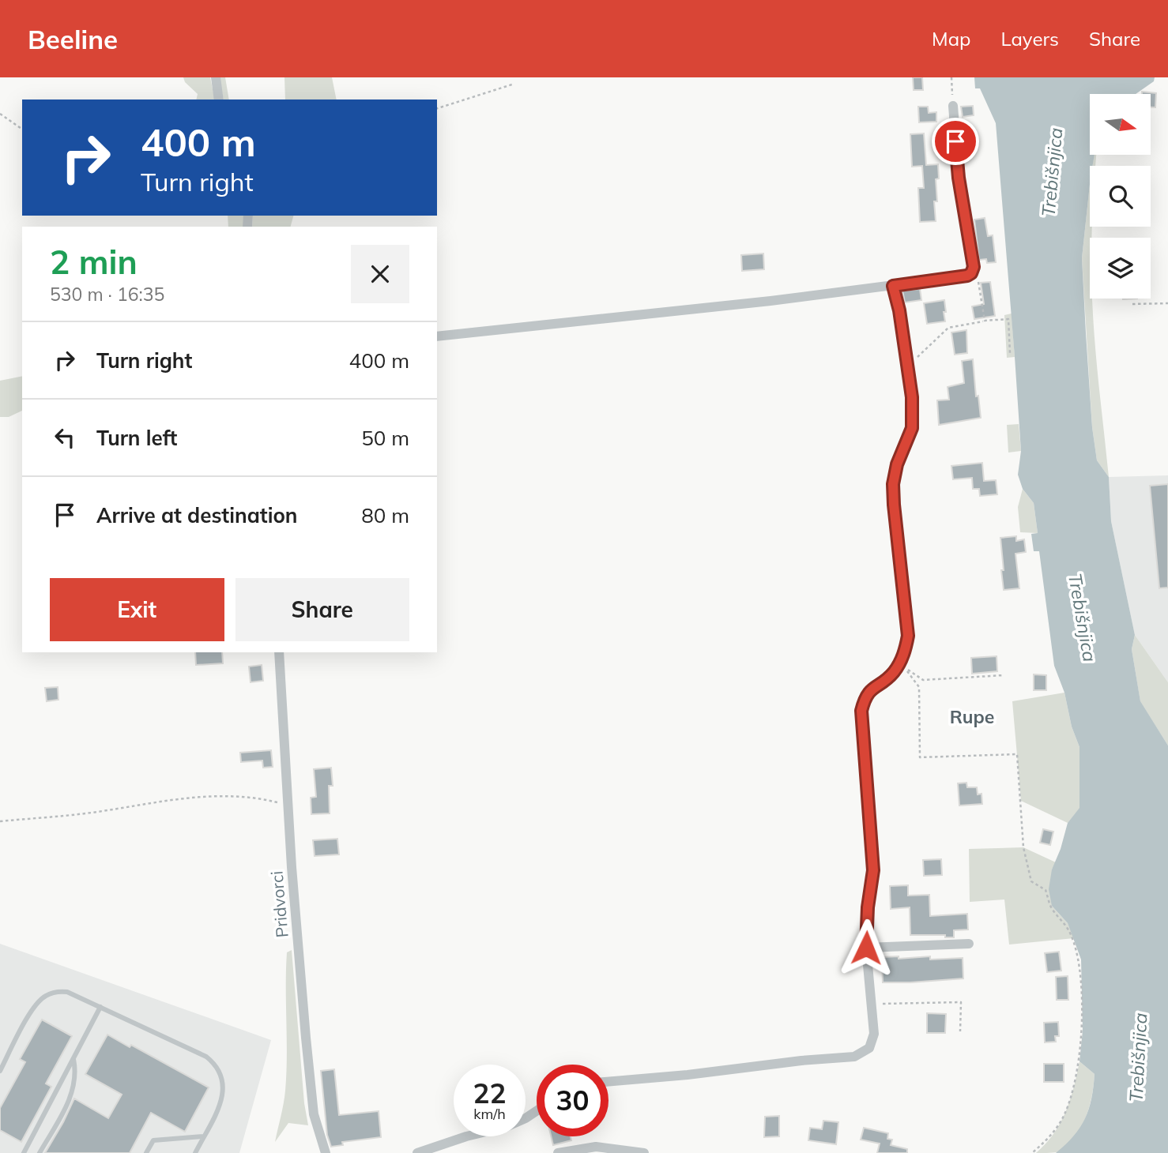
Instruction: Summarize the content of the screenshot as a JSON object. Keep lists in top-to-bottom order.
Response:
{
  "streets": {
    "street": ["Pridvorci"]
  },
  "districts": ["Rupe"],
  "water": ["Trebišnjica"],
  "north": "right",
  "page": {
    "header": "Beeline",
    "nav": ["Map", "Layers", "Share"],
    "turn": ["400 m", "Turn right"],
    "heading": ["2 min", "530 m · 16:35"],
    "list": [
      {
        "name": "Turn right",
        "value": "400 m"
      },
      {
        "name": "Turn left",
        "value": "50 m"
      },
      {
        "name": "Arrive at destination",
        "value": "80 m"
      }
    ],
    "buttons": ["Exit", "Share"],
    "speed": "22 km/h",
    "limit": "30"
  }
}
